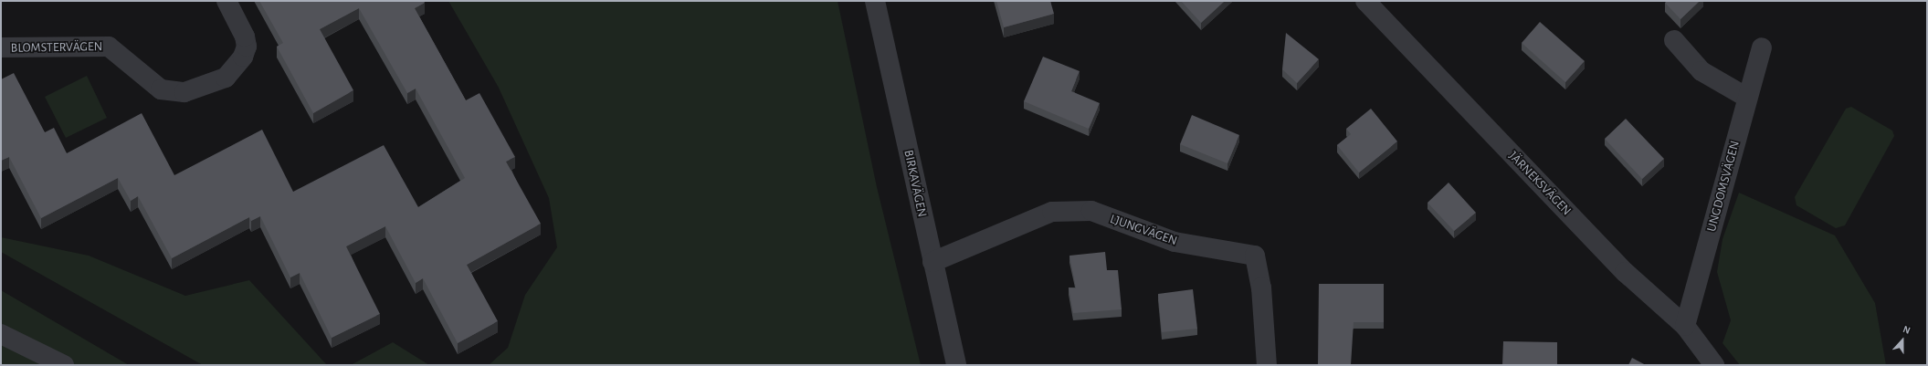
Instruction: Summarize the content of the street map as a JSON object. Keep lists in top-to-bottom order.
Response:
{
  "streets": {
    "street": [
      "BLOMSTERVÄGEN",
      "BIRKAVÄGEN",
      "JÄRNEKSVÄGEN",
      "UNGDOMSVÄGEN",
      "LJUNGVÄGEN"
    ]
  },
  "crossings": [
    ["BIRKAVÄGEN", "LJUNGVÄGEN"],
    ["JÄRNEKSVÄGEN", "UNGDOMSVÄGEN"]
  ],
  "north": "top"
}
